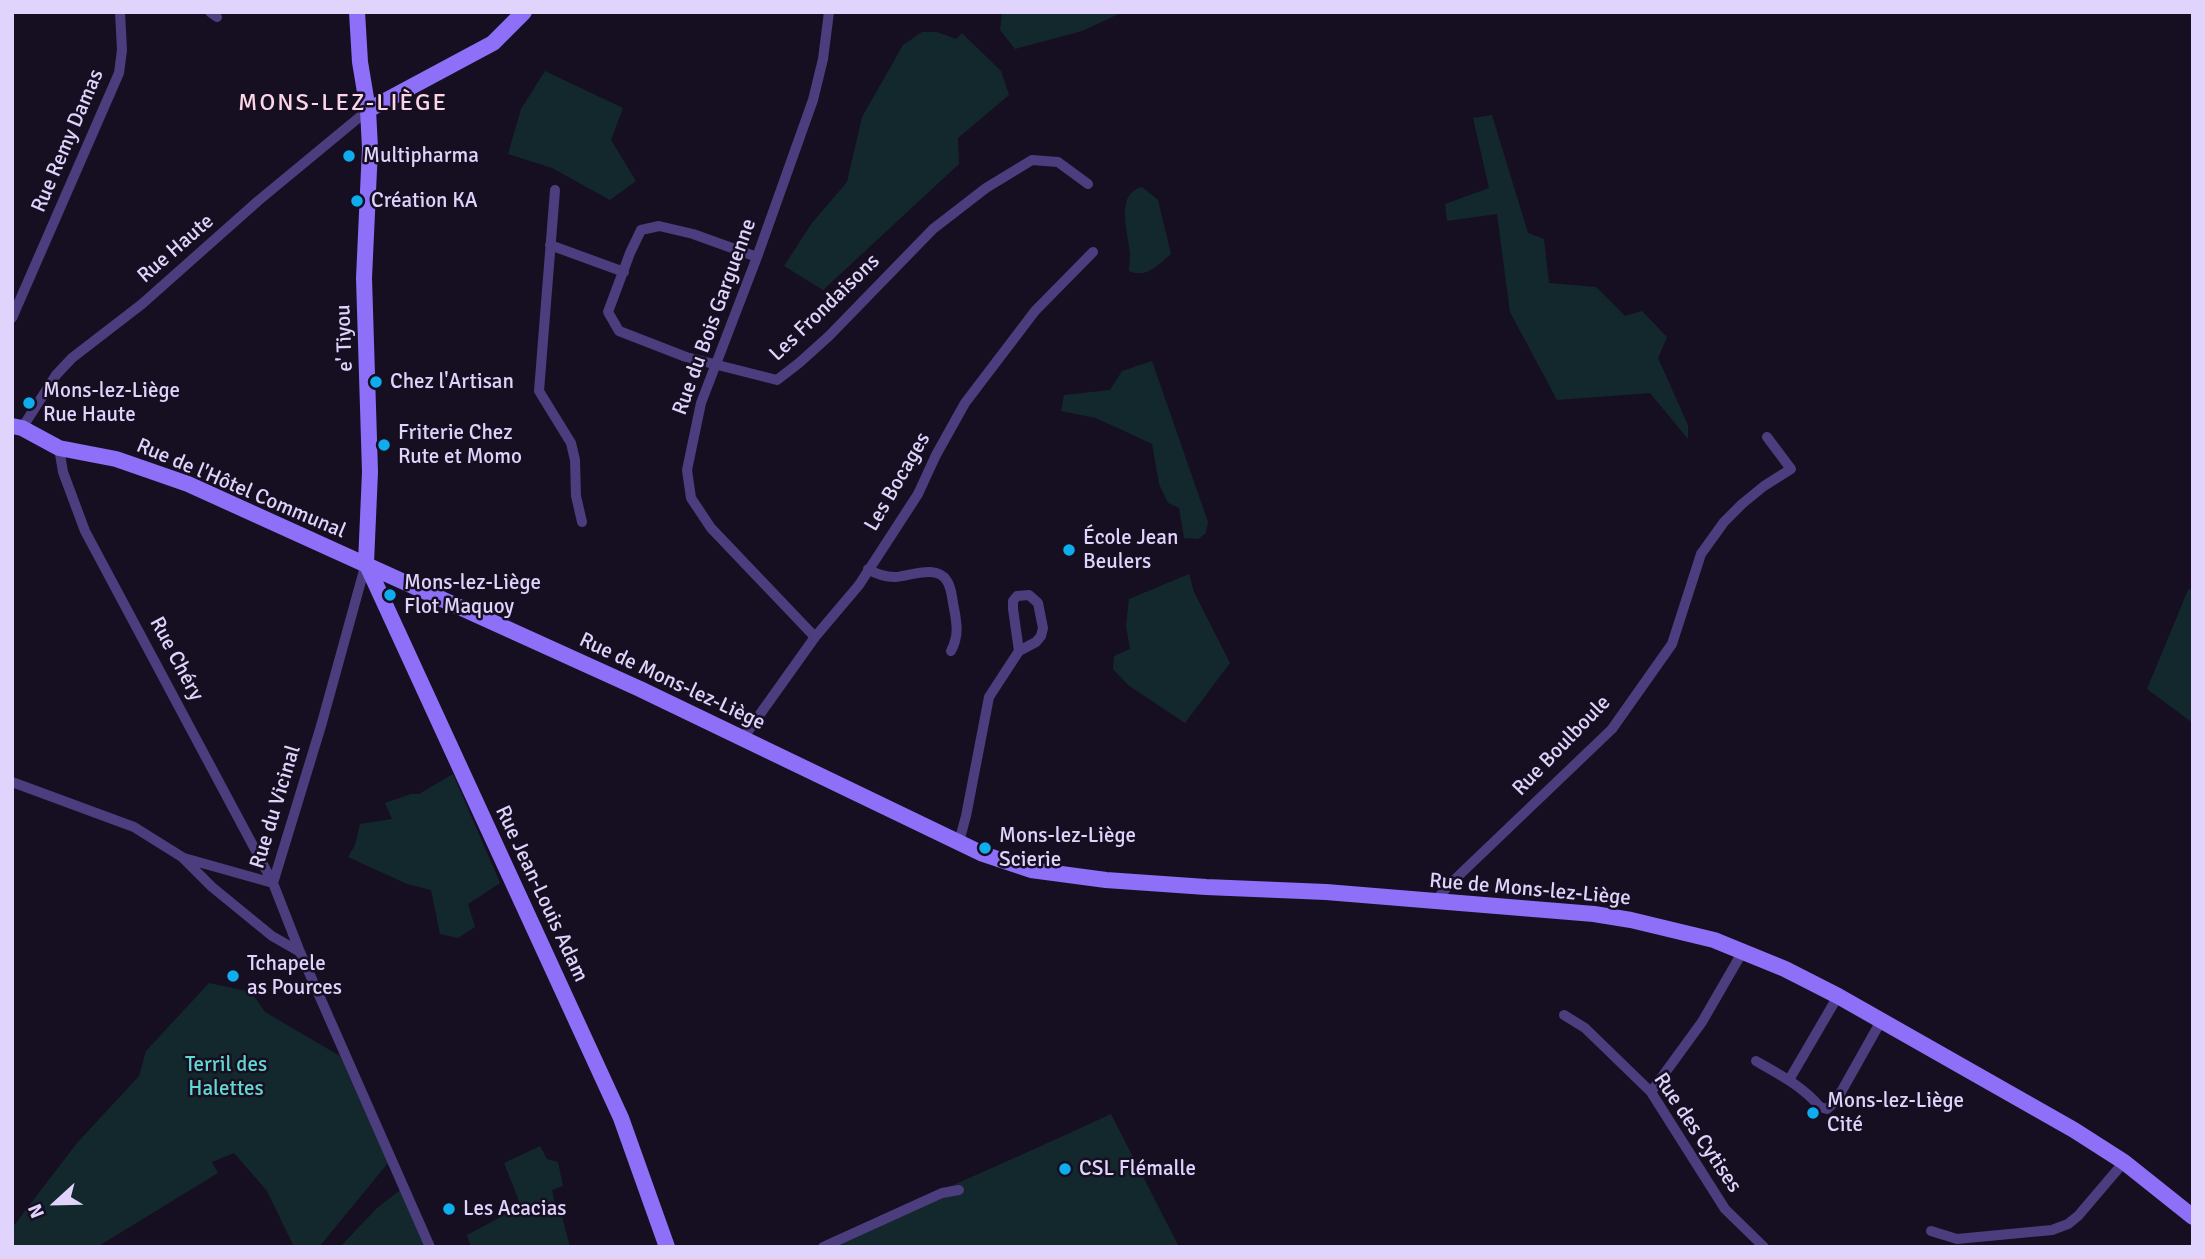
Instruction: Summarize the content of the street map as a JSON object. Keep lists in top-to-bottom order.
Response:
{
  "streets": {
    "street": [
      "Rue Remy Damas",
      "Rue Haute",
      "Les Frondaisons",
      "Rue du Bois Garguenne",
      "e' Tiyou",
      "Les Bocages",
      "Rue de l'Hôtel Communal",
      "Rue Chéry",
      "Rue de Mons-lez-Liège",
      "Rue Boulboule",
      "Rue du Vicinal",
      "Rue Jean-Louis Adam",
      "Rue des Cytises"
    ]
  },
  "crossings": [
    ["Rue Haute", "e' Tiyou"],
    ["Rue Haute", "Rue de l'Hôtel Communal"],
    ["Les Frondaisons", "Rue du Bois Garguenne"],
    ["Rue du Bois Garguenne", "Les Bocages"],
    ["e' Tiyou", "Rue de l'Hôtel Communal"],
    ["e' Tiyou", "Rue de Mons-lez-Liège"],
    ["e' Tiyou", "Rue du Vicinal"],
    ["e' Tiyou", "Rue Jean-Louis Adam"],
    ["Les Bocages", "Rue de Mons-lez-Liège"],
    ["Rue de l'Hôtel Communal", "Rue Chéry"],
    ["Rue de l'Hôtel Communal", "Rue de Mons-lez-Liège"],
    ["Rue de l'Hôtel Communal", "Rue du Vicinal"],
    ["Rue de l'Hôtel Communal", "Rue Jean-Louis Adam"],
    ["Rue Chéry", "Rue du Vicinal"],
    ["Rue de Mons-lez-Liège", "Rue Boulboule"],
    ["Rue de Mons-lez-Liège", "Rue du Vicinal"],
    ["Rue de Mons-lez-Liège", "Rue Jean-Louis Adam"],
    ["Rue du Vicinal", "Rue Jean-Louis Adam"]
  ],
  "districts": ["MONS-LEZ-LIÈGE"],
  "parks": ["Terril des Halettes"],
  "places": [
    "Multipharma",
    "Création KA",
    "Chez l'Artisan",
    "Mons-lez-Liège Rue Haute",
    "Friterie Chez Rute et Momo",
    "École Jean Beulers",
    "Mons-lez-Liège Flot Maquoy",
    "Mons-lez-Liège Scierie",
    "Tchapele as Pources",
    "Mons-lez-Liège Cité",
    "CSL Flémalle",
    "Les Acacias"
  ],
  "north": "left"
}
